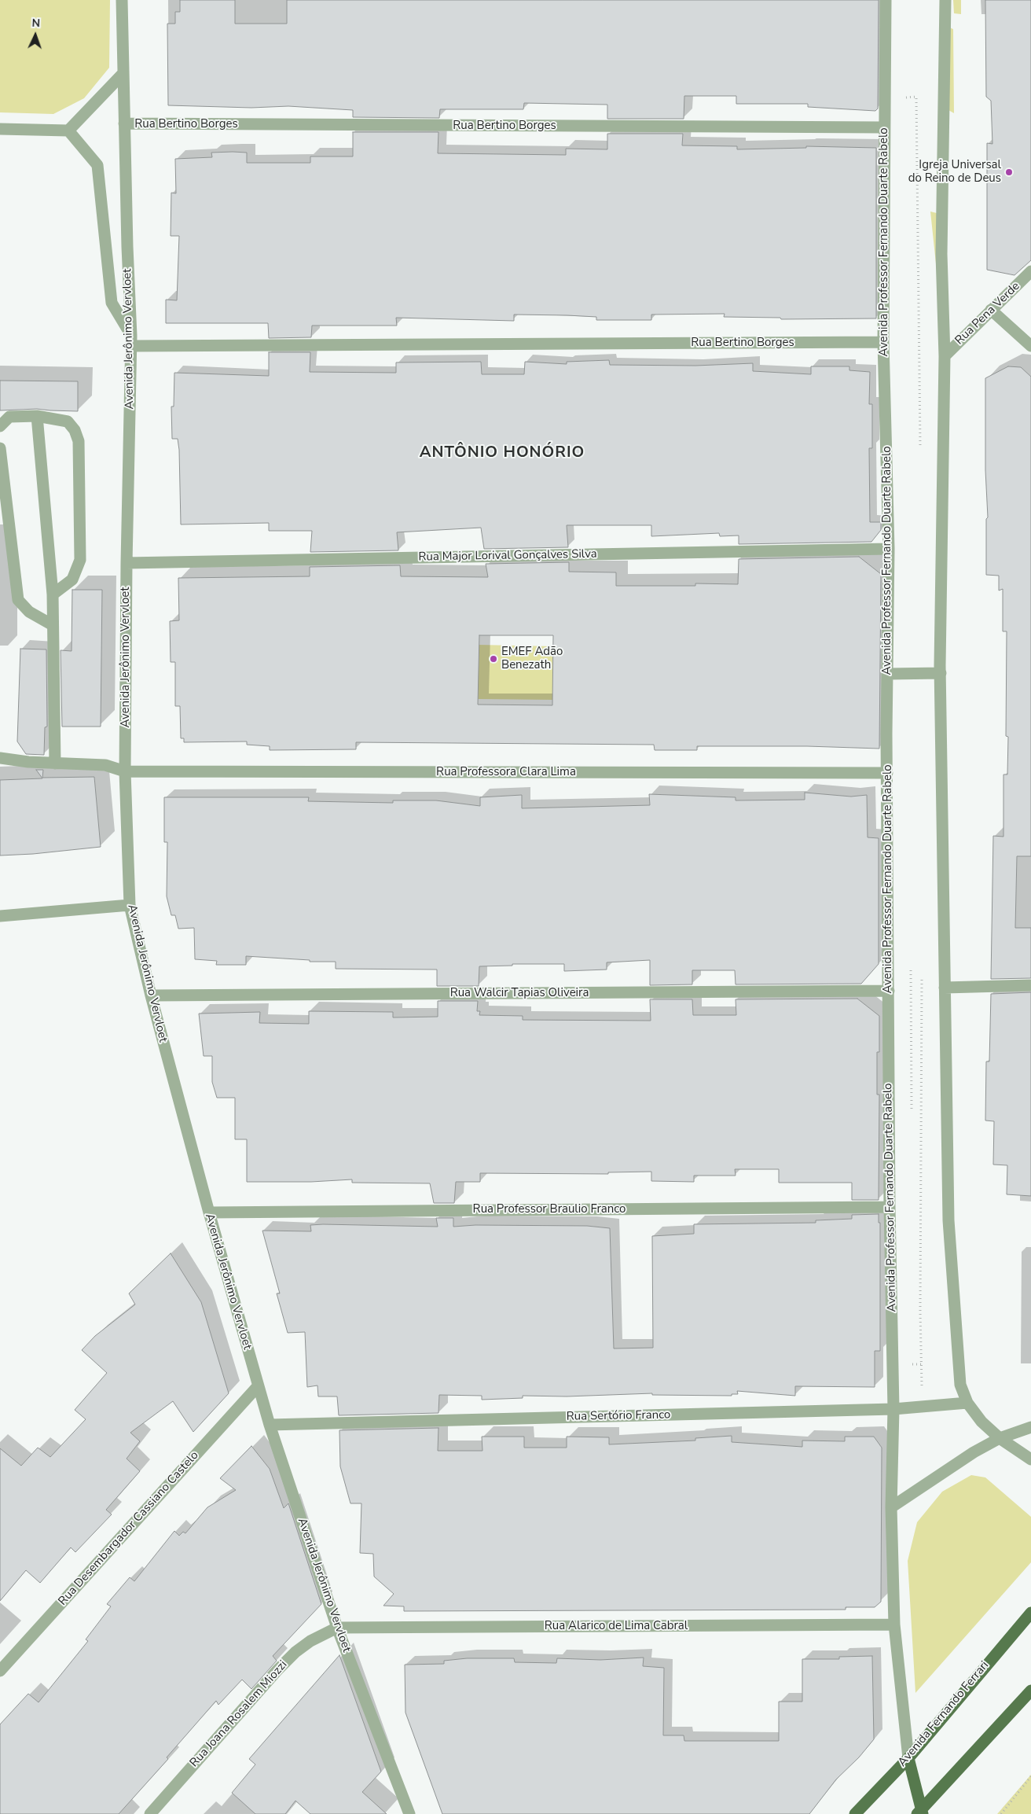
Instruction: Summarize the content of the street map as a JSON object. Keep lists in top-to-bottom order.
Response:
{
  "streets": {
    "main road": ["Avenida Fernando Ferrari"],
    "street": [
      "Rua Bertino Borges",
      "Avenida Professor Fernando Duarte Rabelo",
      "Rua Pena Verde",
      "Avenida Jerônimo Vervloet",
      "Rua Major Lorival Gonçalves Silva",
      "Rua Professora Clara Lima",
      "Rua Walcir Tapias Oliveira",
      "Rua Professor Braulio Franco",
      "Rua Sertório Franco",
      "Rua Desembargador Cassiano Castelo",
      "Rua Alarico de Lima Cabral",
      "Rua Joana Rosalem Miozzi"
    ]
  },
  "crossings": [
    ["Rua Bertino Borges", "Avenida Professor Fernando Duarte Rabelo"],
    ["Rua Bertino Borges", "Avenida Jerônimo Vervloet"],
    ["Avenida Professor Fernando Duarte Rabelo", "Rua Major Lorival Gonçalves Silva"],
    ["Avenida Professor Fernando Duarte Rabelo", "Rua Professora Clara Lima"],
    ["Avenida Professor Fernando Duarte Rabelo", "Rua Walcir Tapias Oliveira"],
    ["Avenida Professor Fernando Duarte Rabelo", "Rua Professor Braulio Franco"],
    ["Avenida Professor Fernando Duarte Rabelo", "Rua Sertório Franco"],
    ["Avenida Professor Fernando Duarte Rabelo", "Rua Alarico de Lima Cabral"],
    ["Avenida Professor Fernando Duarte Rabelo", "Avenida Fernando Ferrari"],
    ["Avenida Jerônimo Vervloet", "Rua Major Lorival Gonçalves Silva"],
    ["Avenida Jerônimo Vervloet", "Rua Professora Clara Lima"],
    ["Avenida Jerônimo Vervloet", "Rua Walcir Tapias Oliveira"],
    ["Avenida Jerônimo Vervloet", "Rua Professor Braulio Franco"],
    ["Avenida Jerônimo Vervloet", "Rua Sertório Franco"],
    ["Avenida Jerônimo Vervloet", "Rua Desembargador Cassiano Castelo"],
    ["Avenida Jerônimo Vervloet", "Rua Alarico de Lima Cabral"],
    ["Avenida Jerônimo Vervloet", "Rua Joana Rosalem Miozzi"],
    ["Rua Alarico de Lima Cabral", "Rua Joana Rosalem Miozzi"]
  ],
  "districts": ["ANTÔNIO HONÓRIO"],
  "places": ["Igreja Universal do Reino de Deus", "EMEF Adão Benezath"],
  "north": "top"
}
